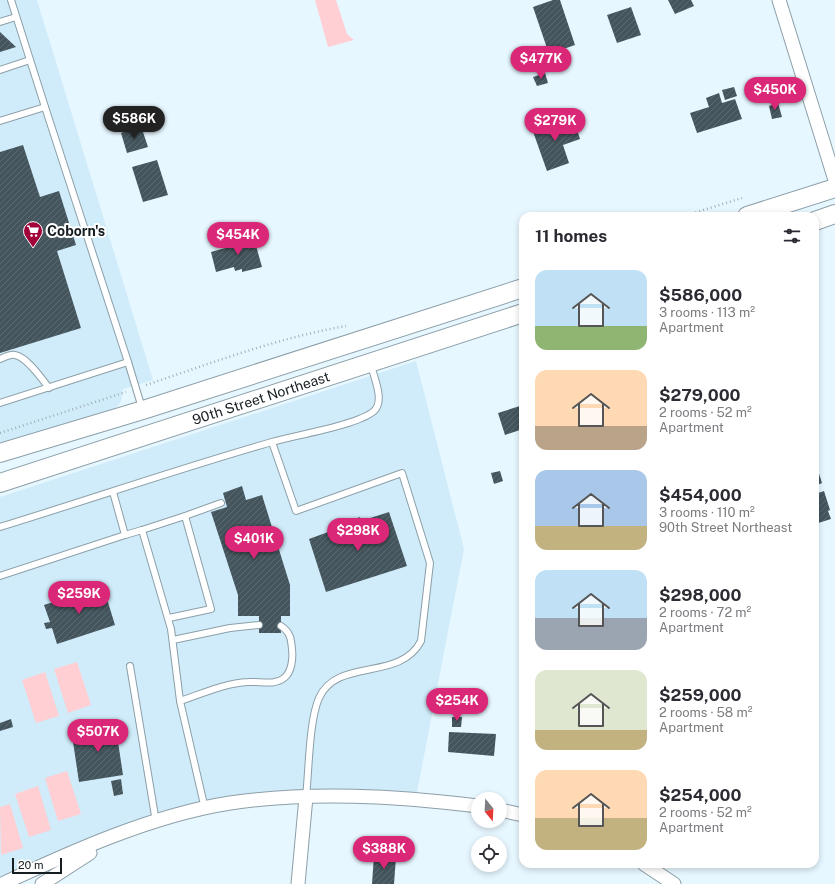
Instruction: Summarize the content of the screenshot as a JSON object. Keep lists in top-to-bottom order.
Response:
{
  "streets": {
    "main road": ["90th Street Northeast"]
  },
  "places": {
    "supermarket": ["Coborn's"]
  },
  "scale_bar": "20 m",
  "north": "bottom",
  "page": {
    "price": [
      "$477K",
      "$450K",
      "$586K",
      "$279K",
      "$454K",
      "$298K",
      "$401K",
      "$259K",
      "$254K",
      "$507K",
      "$388K"
    ],
    "heading": "11 homes",
    "list": [
      {
        "name": "$586,000",
        "note": "3 rooms · 113 m² · Apartment"
      },
      {
        "name": "$279,000",
        "note": "2 rooms · 52 m² · Apartment"
      },
      {
        "name": "$454,000",
        "note": "3 rooms · 110 m² · 90th Street Northeast"
      },
      {
        "name": "$298,000",
        "note": "2 rooms · 72 m² · Apartment"
      },
      {
        "name": "$259,000",
        "note": "2 rooms · 58 m² · Apartment"
      },
      {
        "name": "$254,000",
        "note": "2 rooms · 52 m² · Apartment"
      }
    ],
    "scale": "20 m"
  }
}
